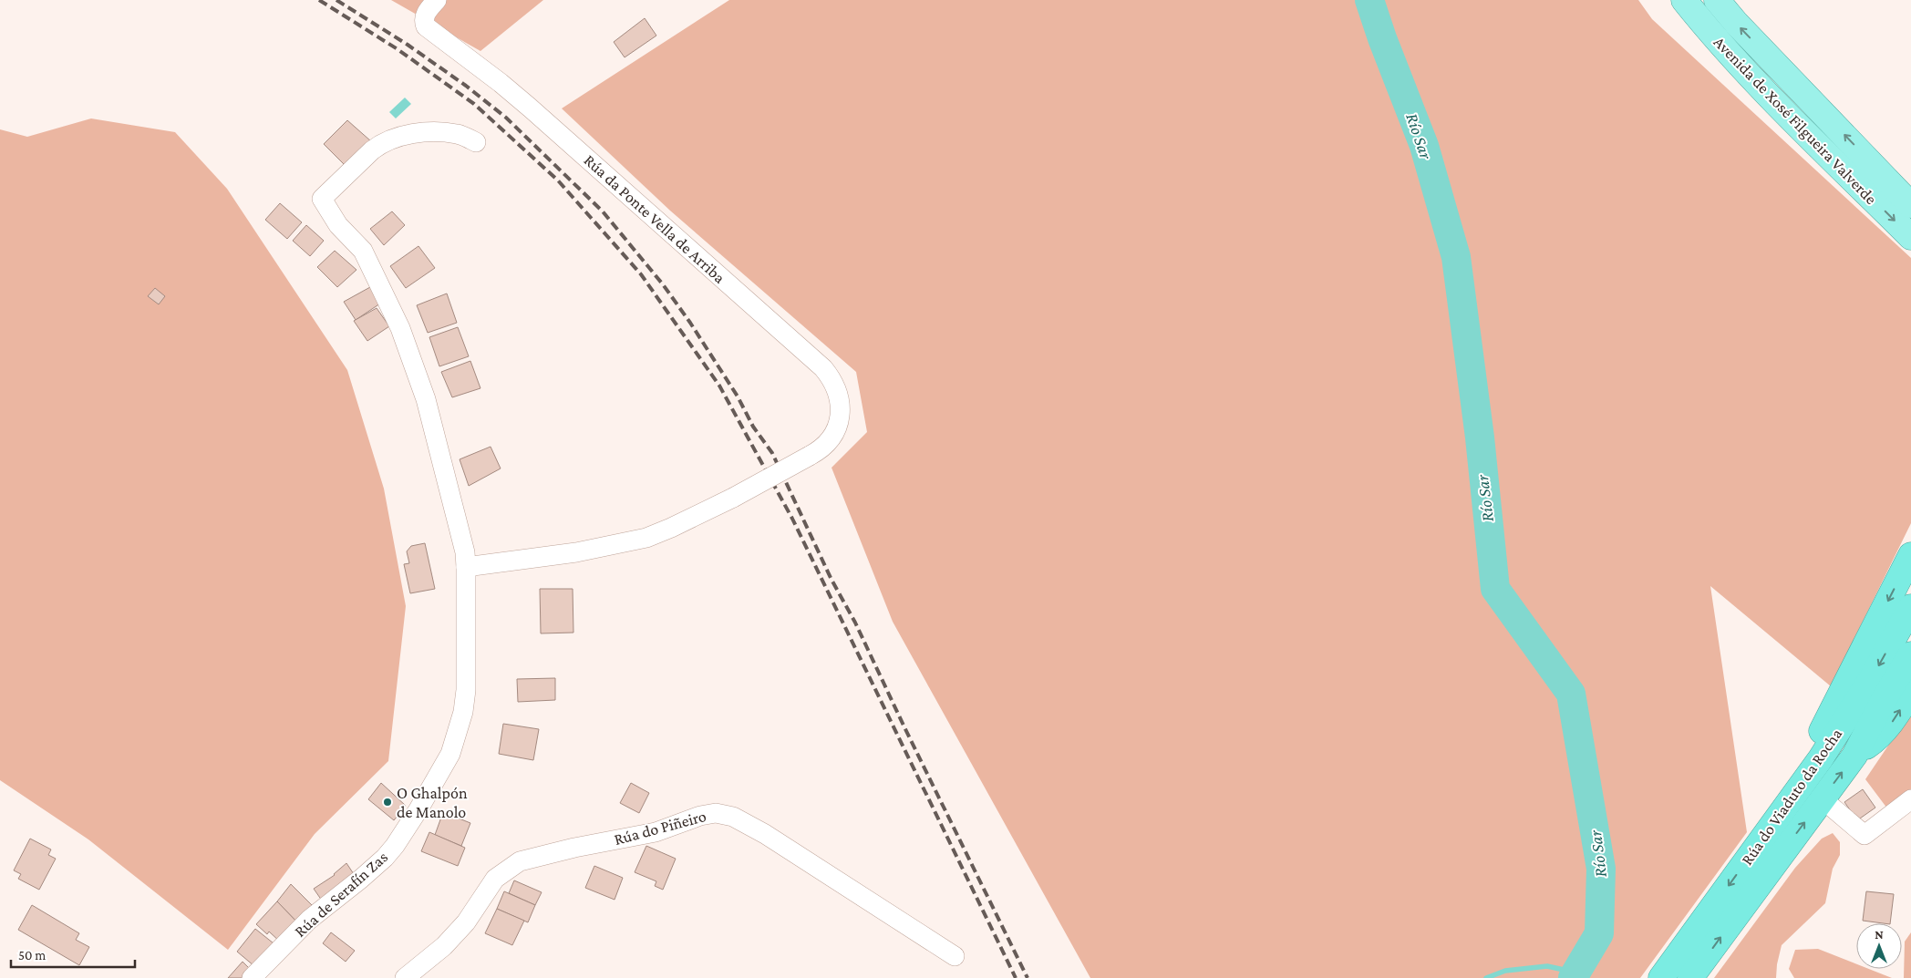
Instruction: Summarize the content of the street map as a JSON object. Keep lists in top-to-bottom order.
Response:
{
  "streets": {
    "highway": ["Rúa do Viaduto da Rocha"],
    "main road": ["Avenida de Xosé Filgueira Valverde"],
    "street": ["Rúa da Ponte Vella de Arriba", "Rúa do Piñeiro", "Rúa de Serafín Zas"]
  },
  "crossings": [
    ["Rúa da Ponte Vella de Arriba", "Rúa de Serafín Zas"]
  ],
  "water": ["Río Sar"],
  "places": ["O Ghalpón de Manolo"],
  "scale_bar": "50 m",
  "north": "top"
}
